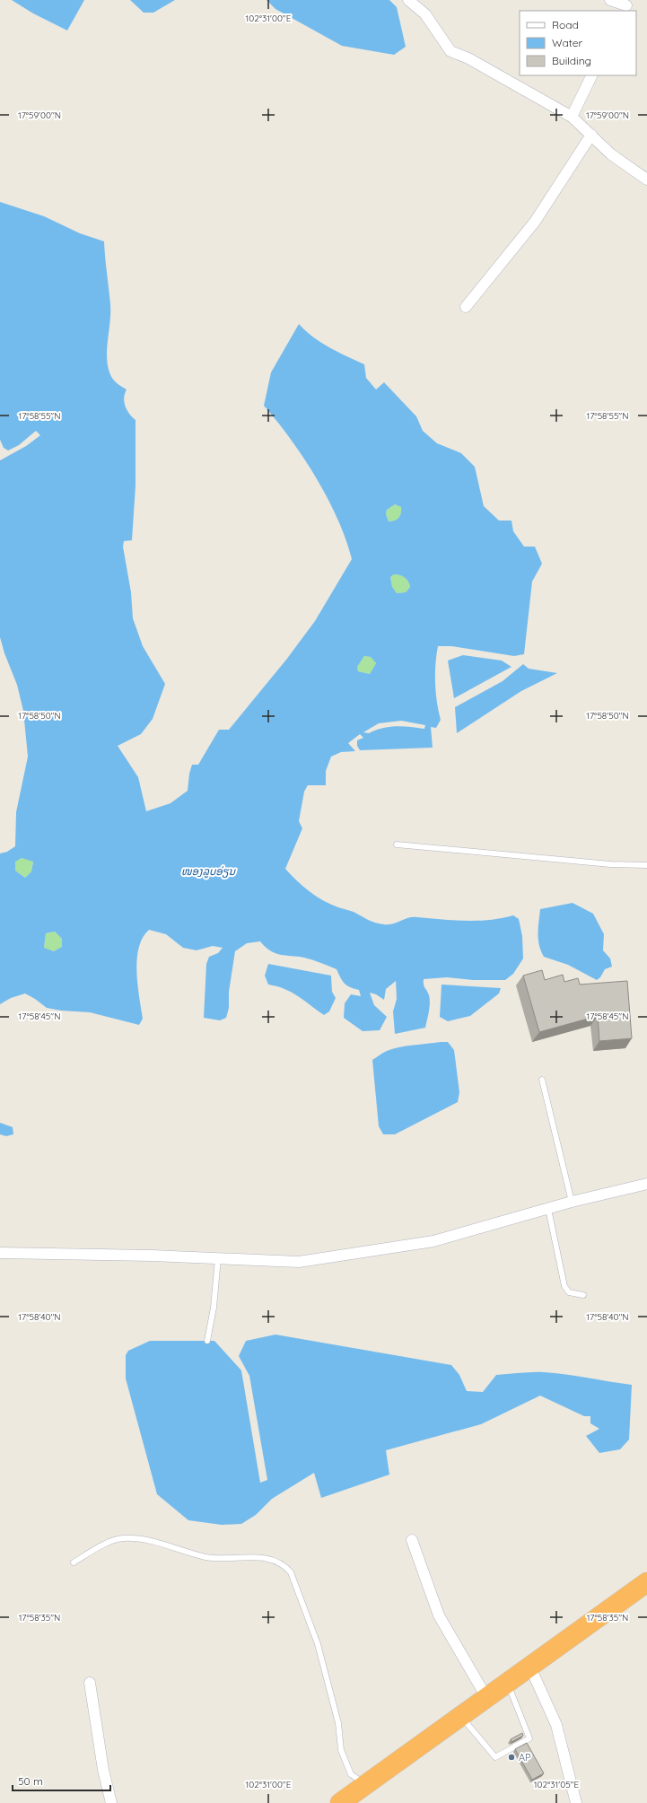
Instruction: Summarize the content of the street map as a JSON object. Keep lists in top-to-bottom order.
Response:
{
  "water": ["ໜອງລູບອ່ຽນ"],
  "places": ["AP"],
  "legend": ["Road", "Water", "Building"],
  "scale_bar": "50 m",
  "coordinates": [
    "102°31'00\"E",
    "17°59'00\"N",
    "17°58'55\"N",
    "17°58'50\"N",
    "17°58'45\"N",
    "17°58'40\"N",
    "17°58'35\"N",
    "102°31'05\"E"
  ]
}
